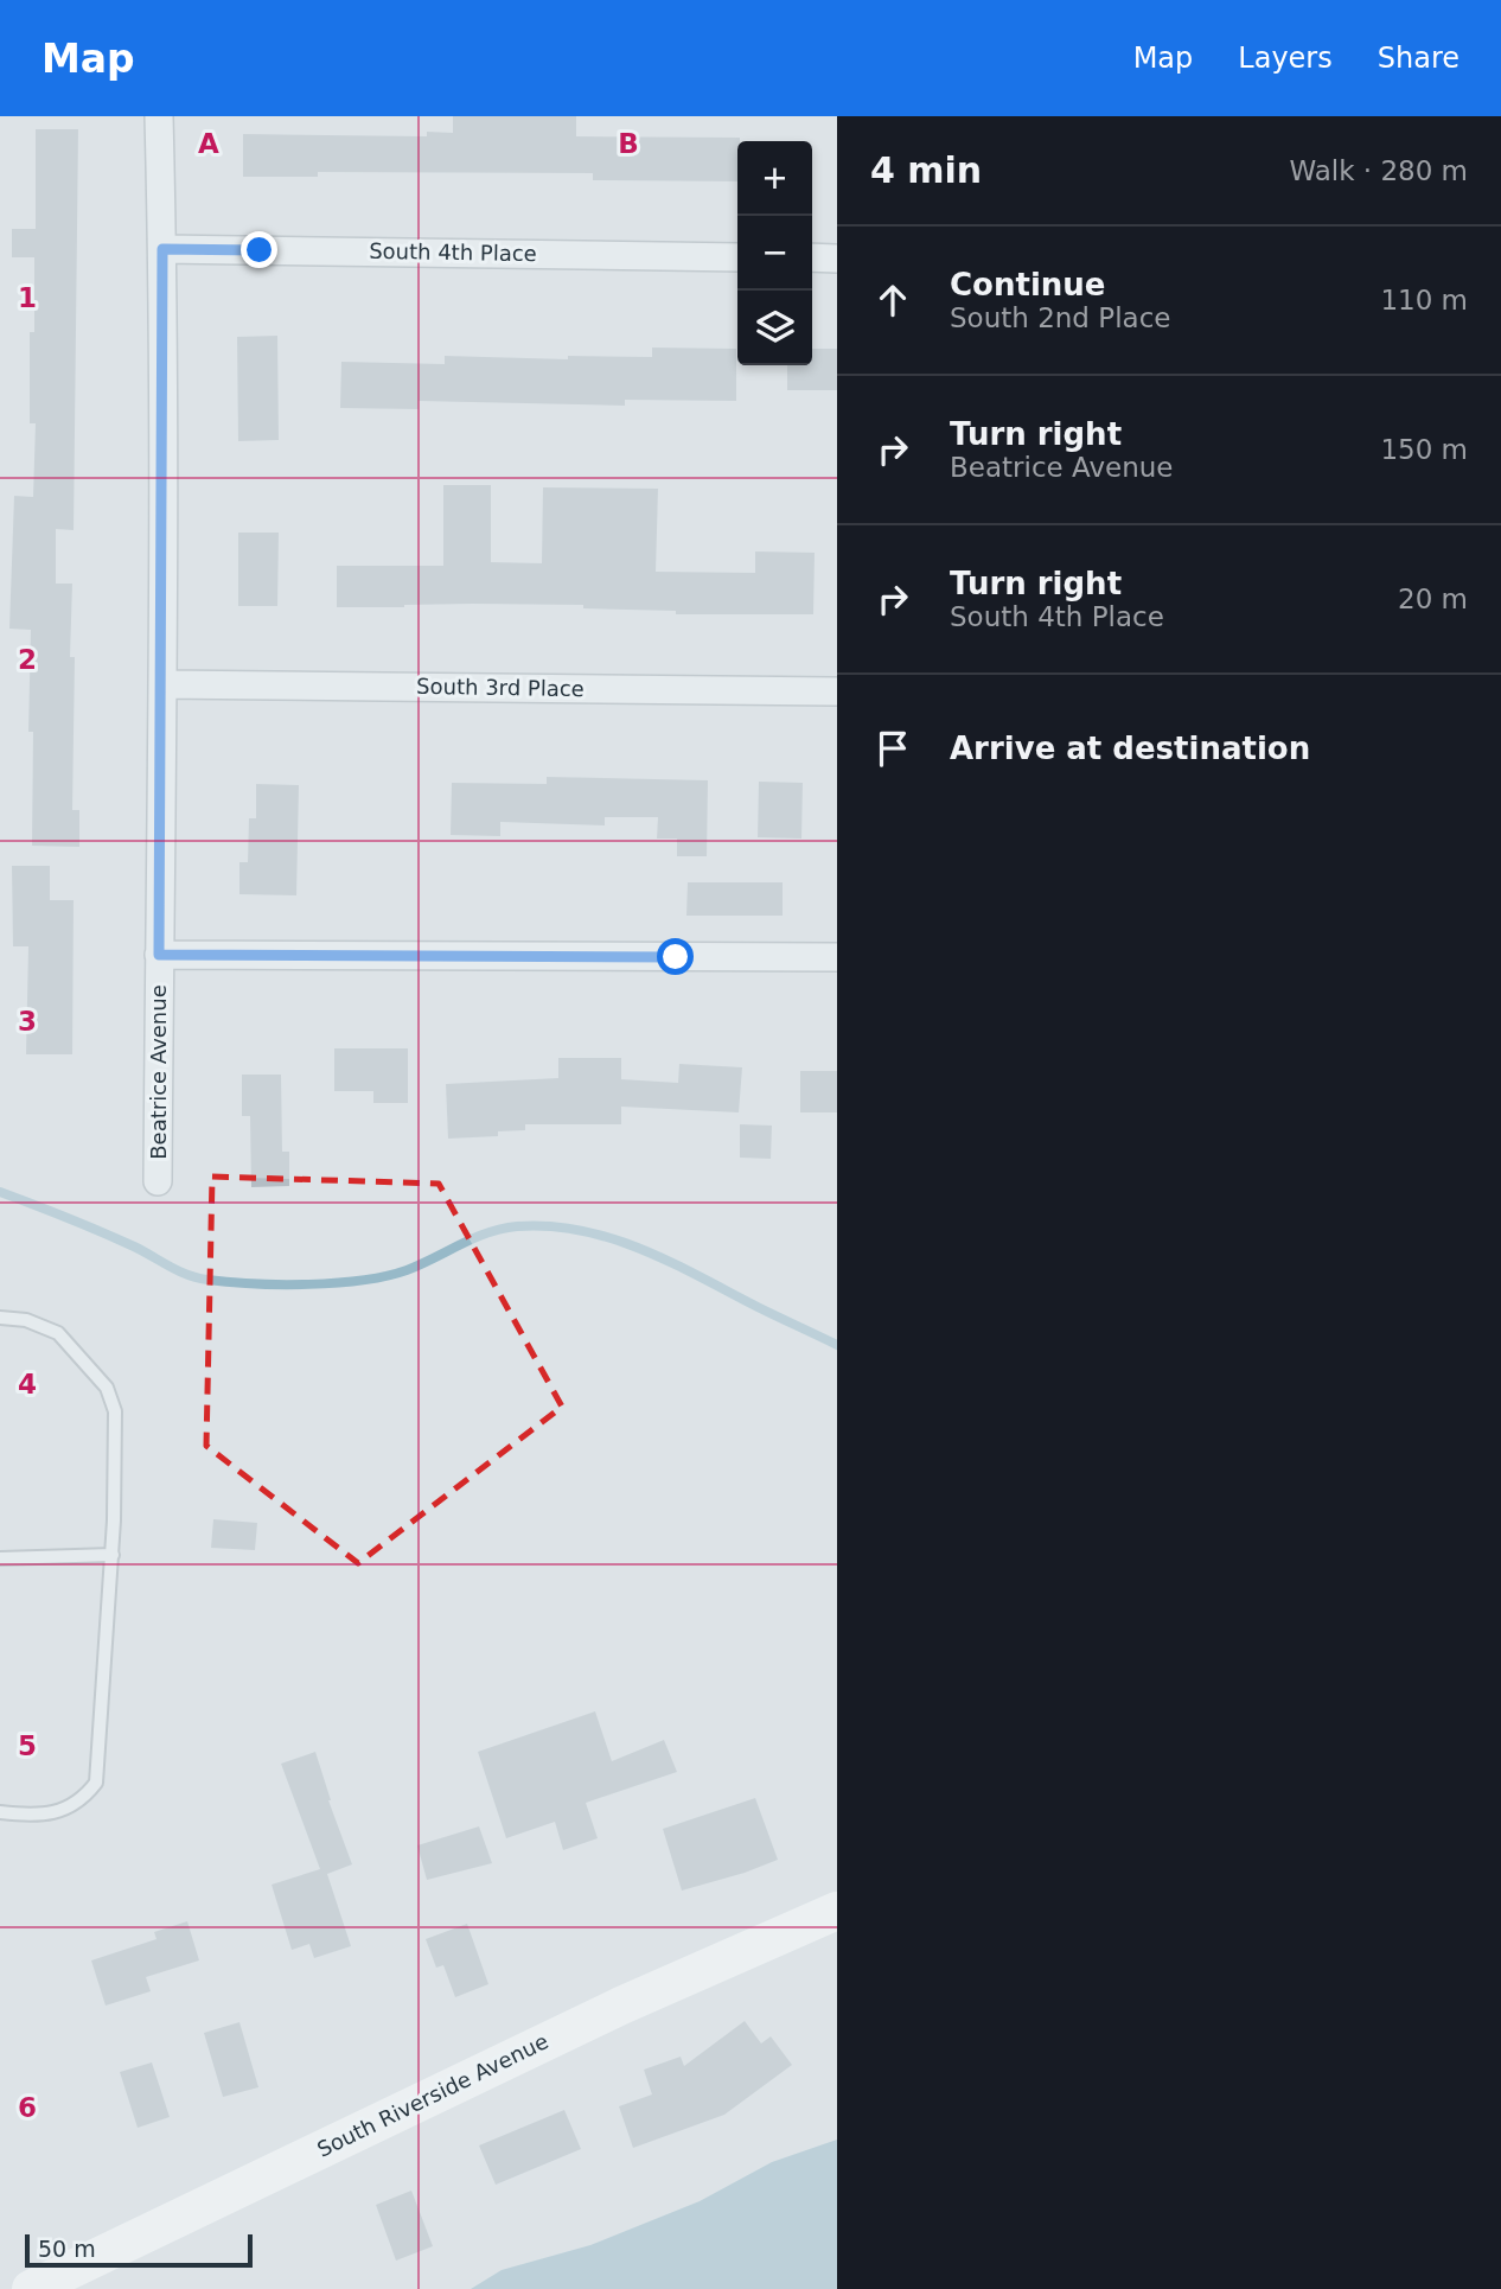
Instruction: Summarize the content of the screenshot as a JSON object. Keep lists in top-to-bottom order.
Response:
{
  "streets": {
    "main road": ["South Riverside Avenue"],
    "street": ["South 4th Place", "South 3rd Place", "Beatrice Avenue"]
  },
  "crossings": [
    ["South 4th Place", "Beatrice Avenue"],
    ["South 3rd Place", "Beatrice Avenue"]
  ],
  "scale_bar": "50 m",
  "page": {
    "header": "Map",
    "nav": ["Map", "Layers", "Share"],
    "heading": ["4 min", "Walk · 280 m"],
    "map_buttons": ["+", "−"],
    "list": [
      ["Continue", "South 2nd Place", "110 m"],
      ["Turn right", "Beatrice Avenue", "150 m"],
      ["Turn right", "South 4th Place", "20 m"],
      "Arrive at destination"
    ],
    "scale": "50 m"
  },
  "grid": {
    "columns": ["A", "B"],
    "rows": [
      "1",
      "2",
      "3",
      "4",
      "5",
      "6"
    ]
  }
}
